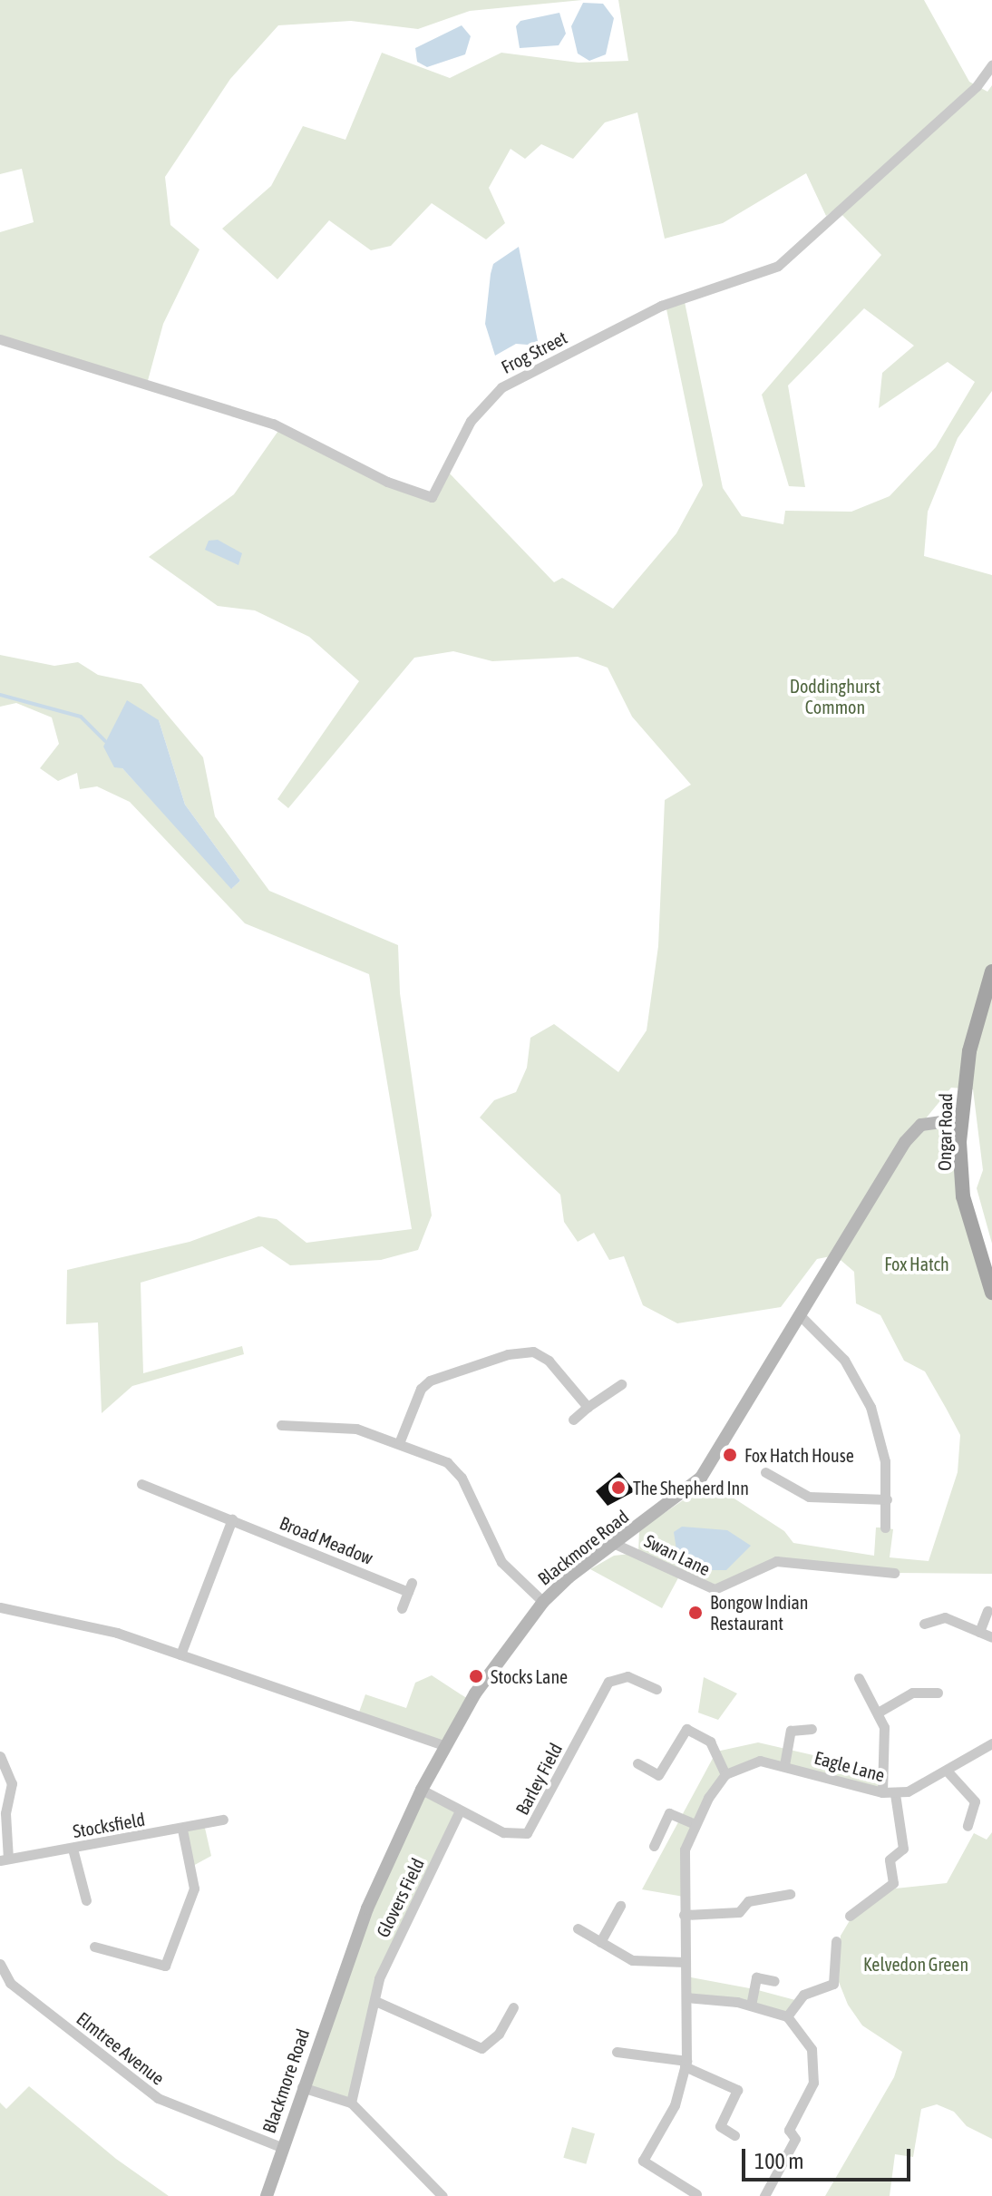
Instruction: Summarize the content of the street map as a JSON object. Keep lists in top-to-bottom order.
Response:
{
  "streets": {
    "main road": ["Ongar Road"],
    "street": [
      "Frog Street",
      "Broad Meadow",
      "Blackmore Road",
      "Swan Lane",
      "Eagle Lane",
      "Barley Field",
      "Stocksfield",
      "Glovers Field",
      "Elmtree Avenue"
    ]
  },
  "crossings": [
    ["Ongar Road", "Blackmore Road"],
    ["Blackmore Road", "Swan Lane"],
    ["Blackmore Road", "Barley Field"],
    ["Blackmore Road", "Elmtree Avenue"],
    ["Barley Field", "Glovers Field"]
  ],
  "parks": ["Doddinghurst Common", "Fox Hatch", "Kelvedon Green"],
  "places": [
    "Fox Hatch House",
    "The Shepherd Inn",
    "Bongow Indian Restaurant",
    "Stocks Lane"
  ],
  "scale_bar": "100 m"
}
